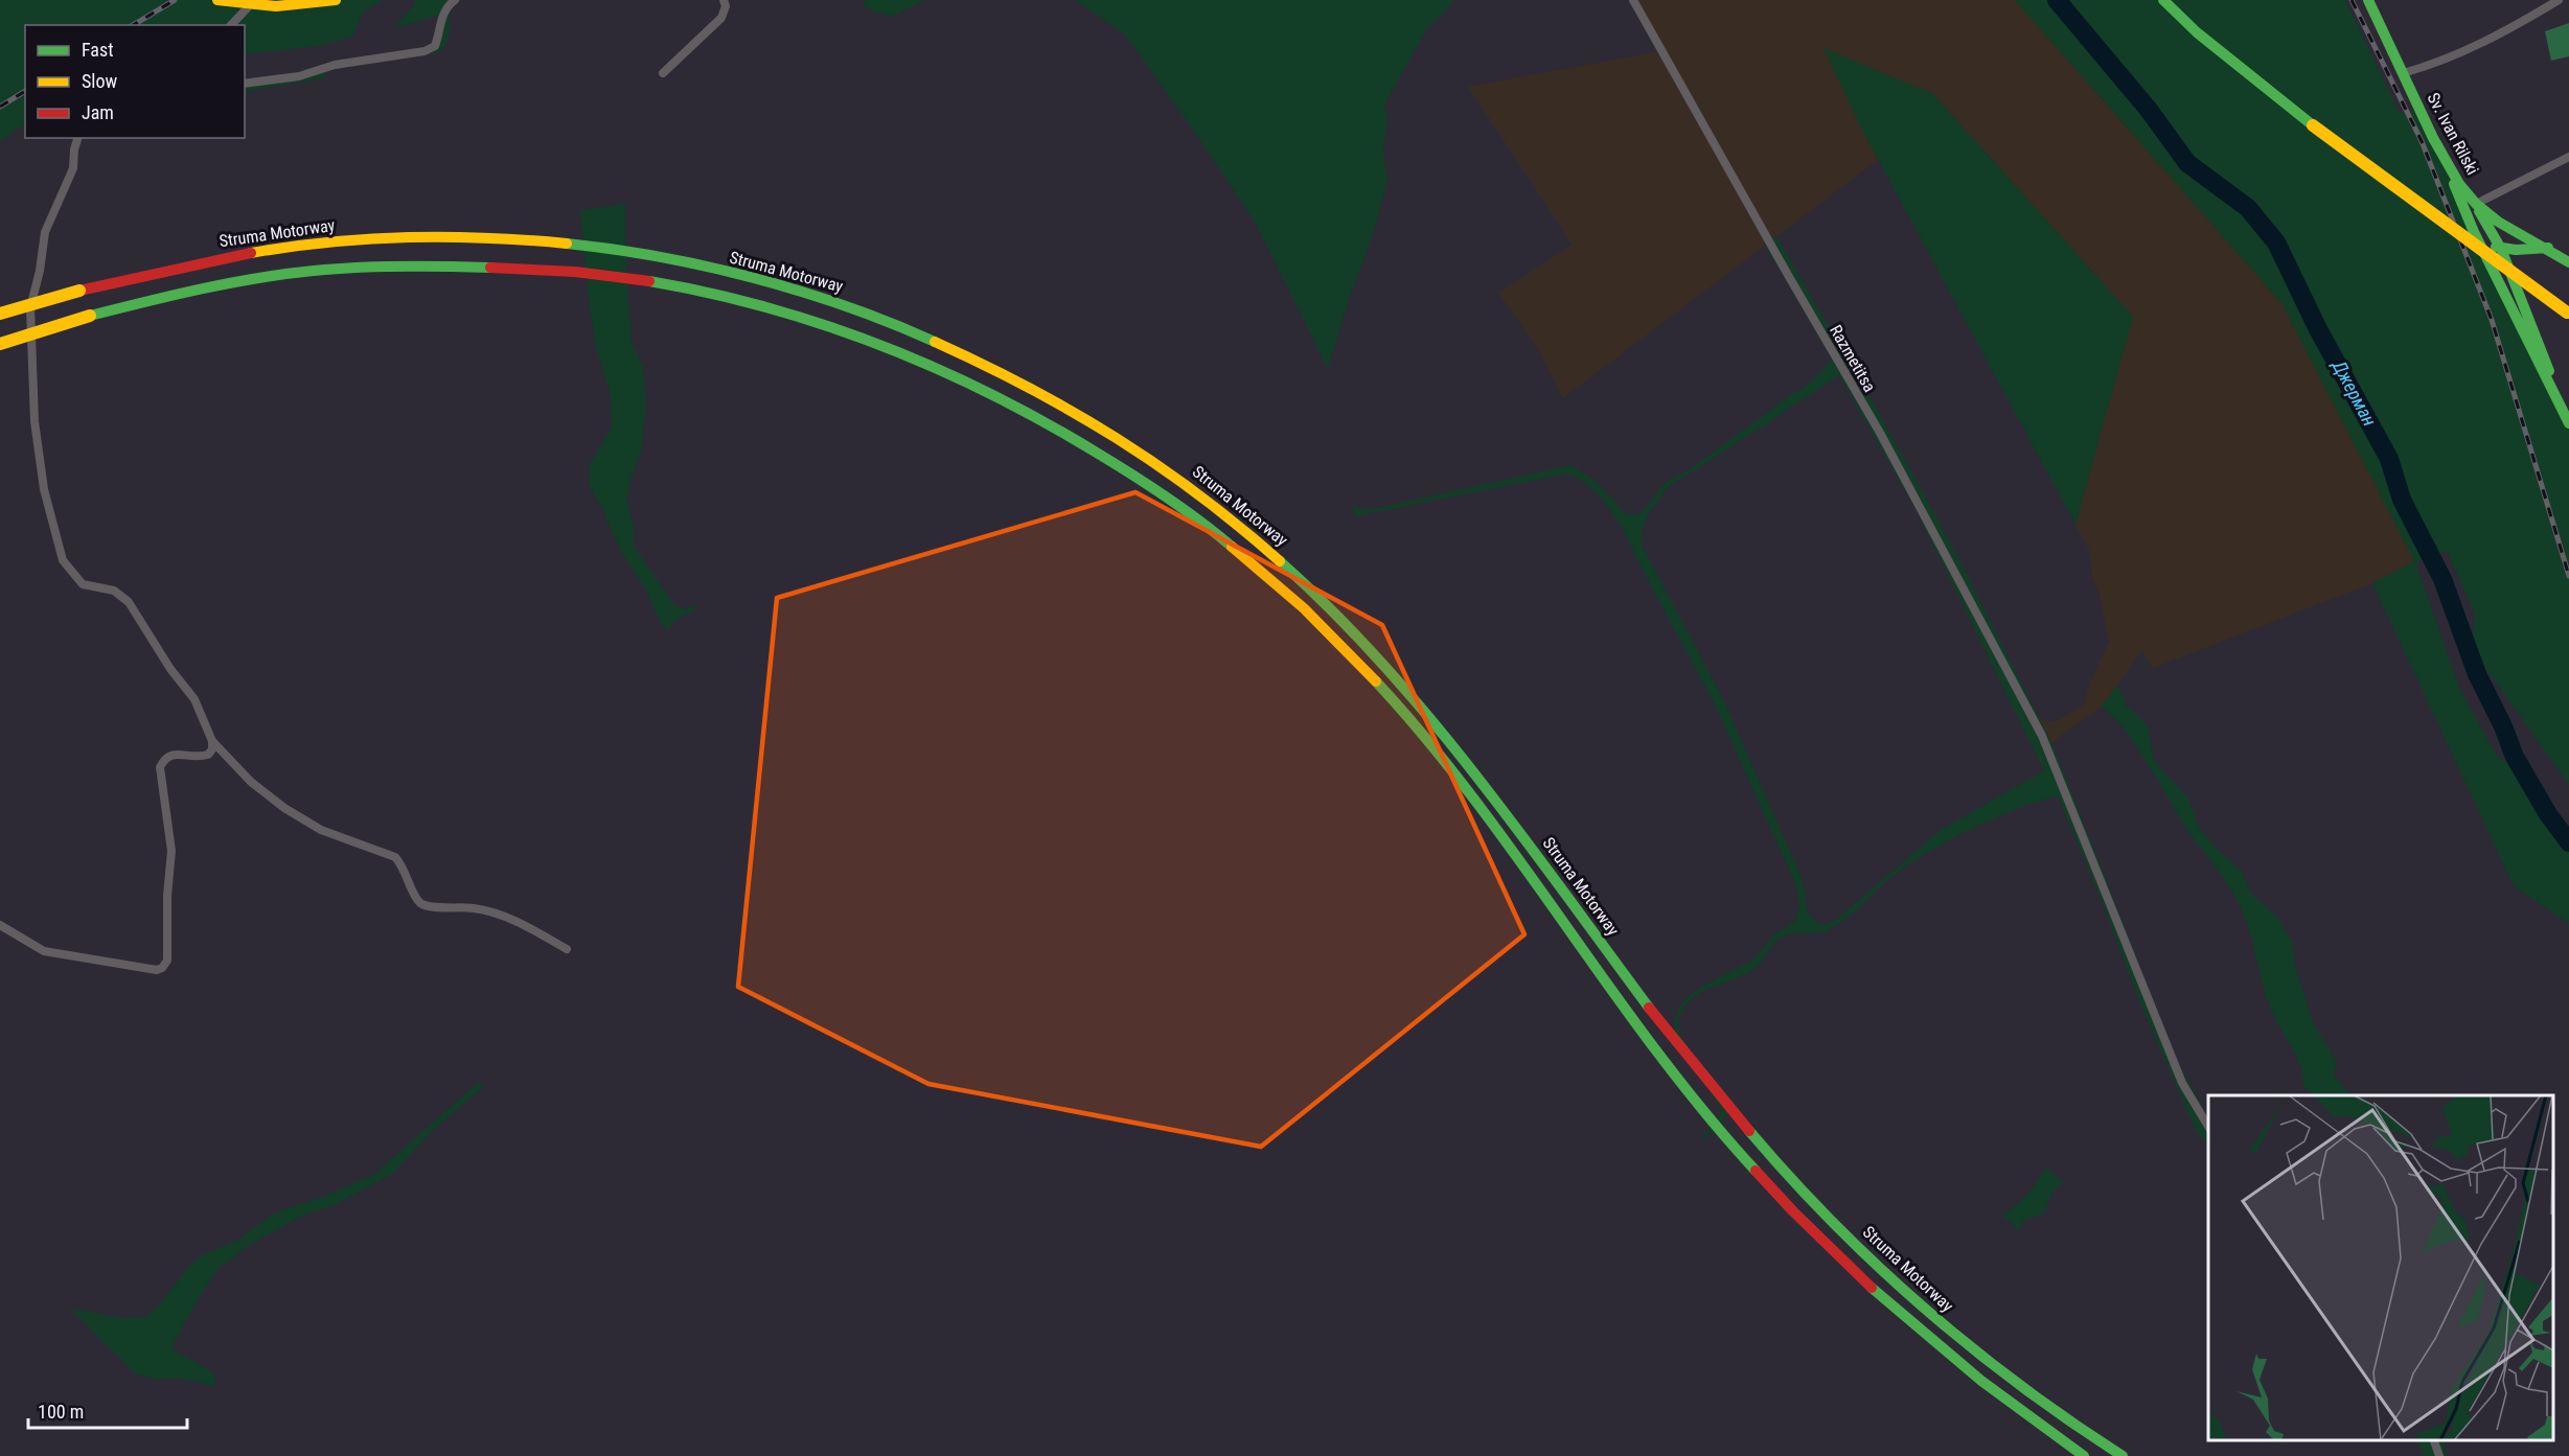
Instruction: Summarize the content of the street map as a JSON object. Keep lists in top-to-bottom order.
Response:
{
  "streets": {
    "main road": ["Sv. Ivan Rilski", "Struma Motorway"],
    "street": ["Razmetitsa"]
  },
  "water": ["Джерман"],
  "legend": ["Fast", "Slow", "Jam"],
  "scale_bar": "100 m"
}
